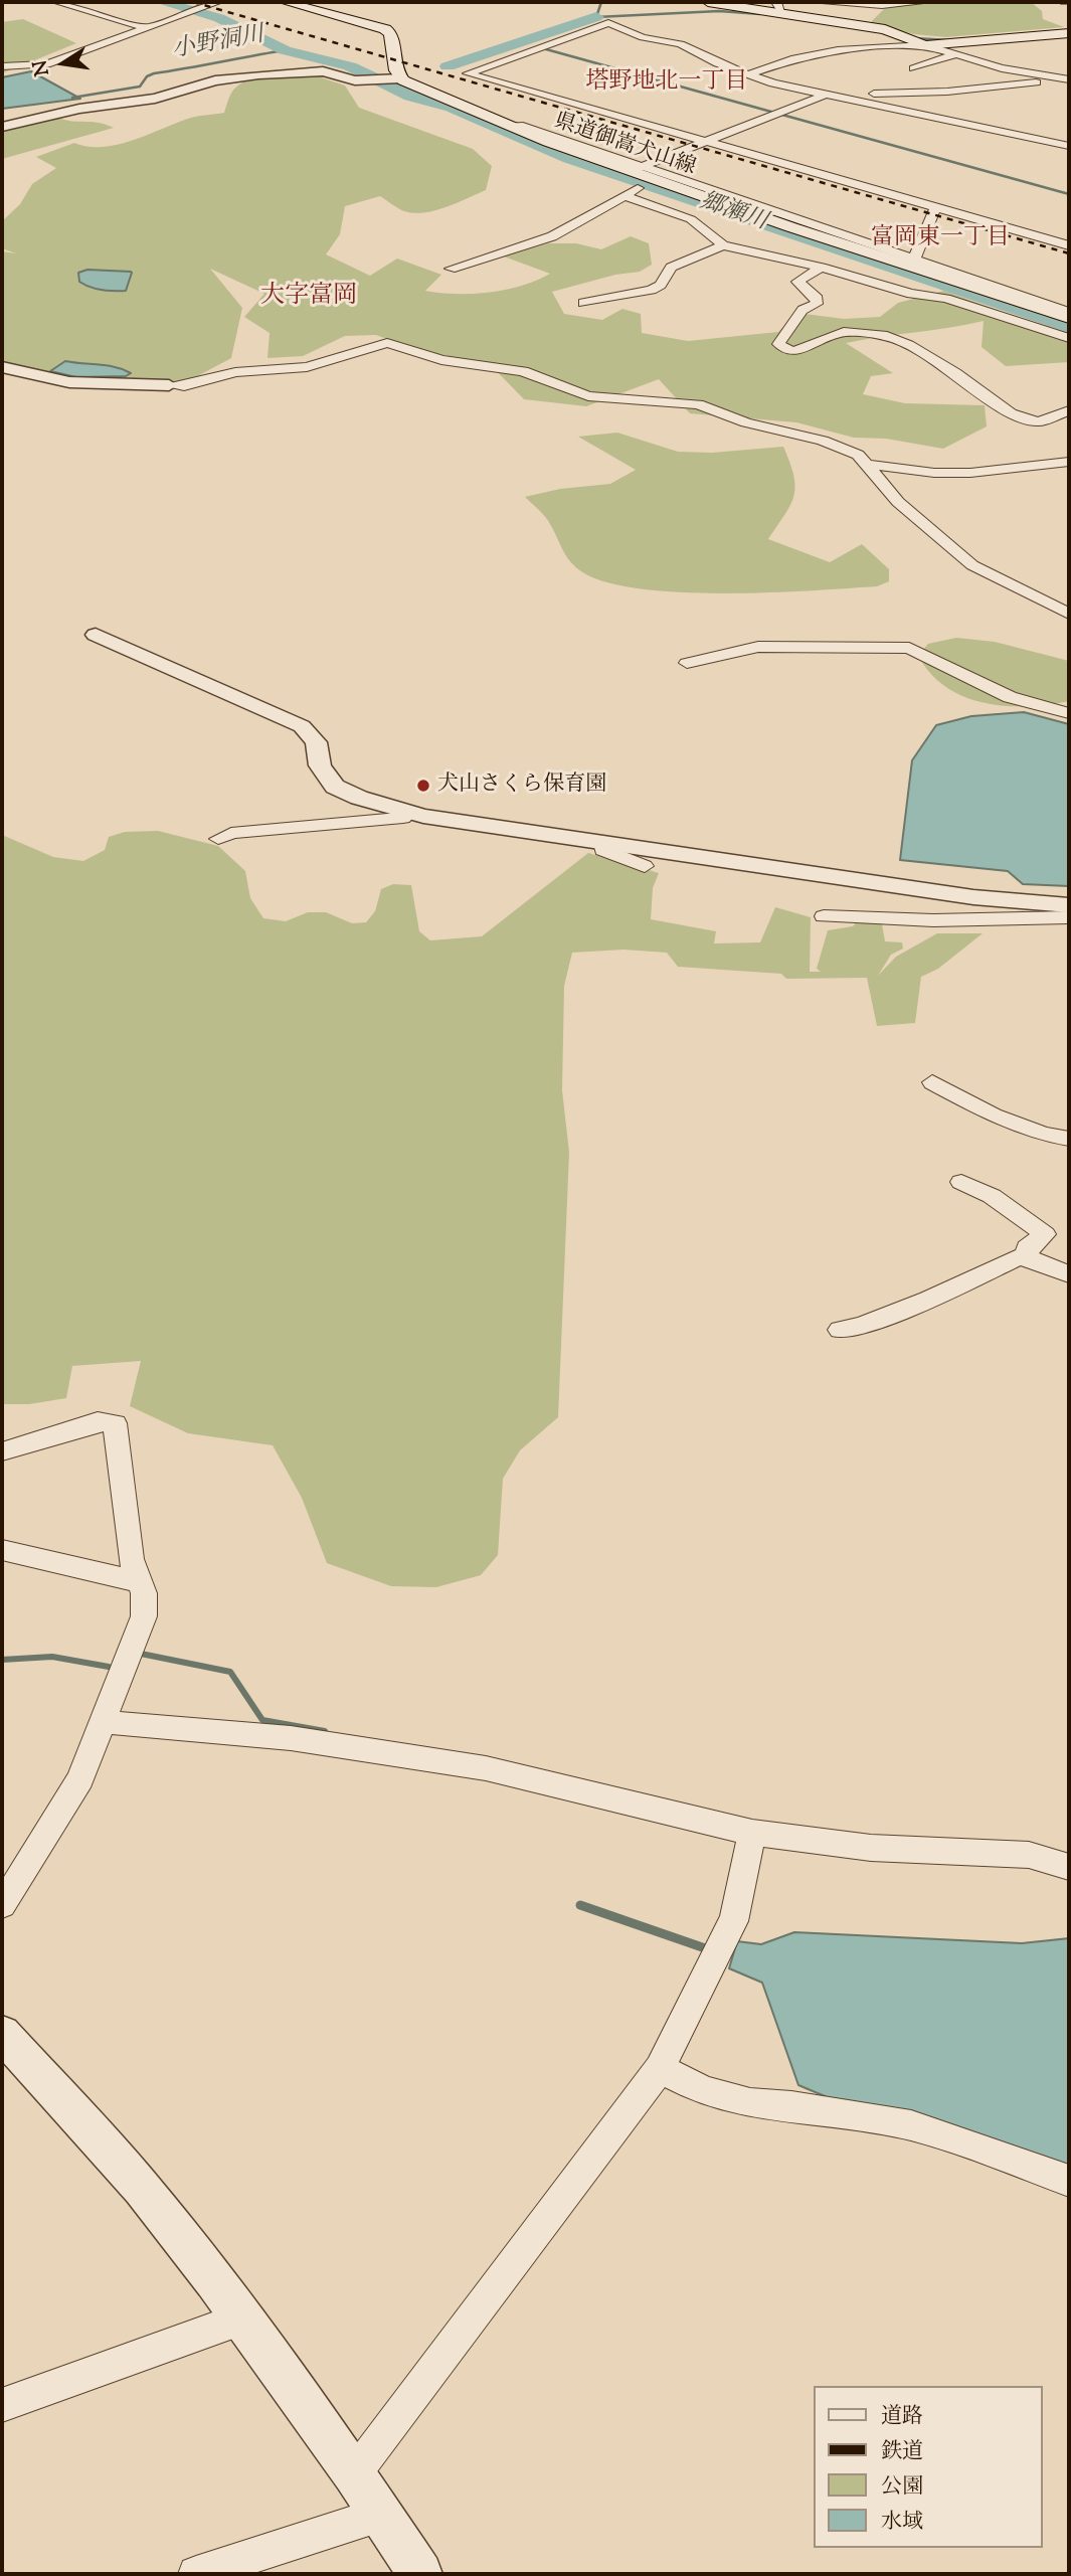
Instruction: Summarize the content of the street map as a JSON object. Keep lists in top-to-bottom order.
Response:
{
  "streets": {
    "main road": ["県道御嵩犬山線"]
  },
  "districts": ["塔野地北一丁目", "富岡東一丁目", "大字富岡"],
  "water": ["小野洞川", "郷瀬川"],
  "places": ["犬山さくら保育園"],
  "legend": [
    "道路",
    "鉄道",
    "公園",
    "水域"
  ],
  "north": "left"
}
